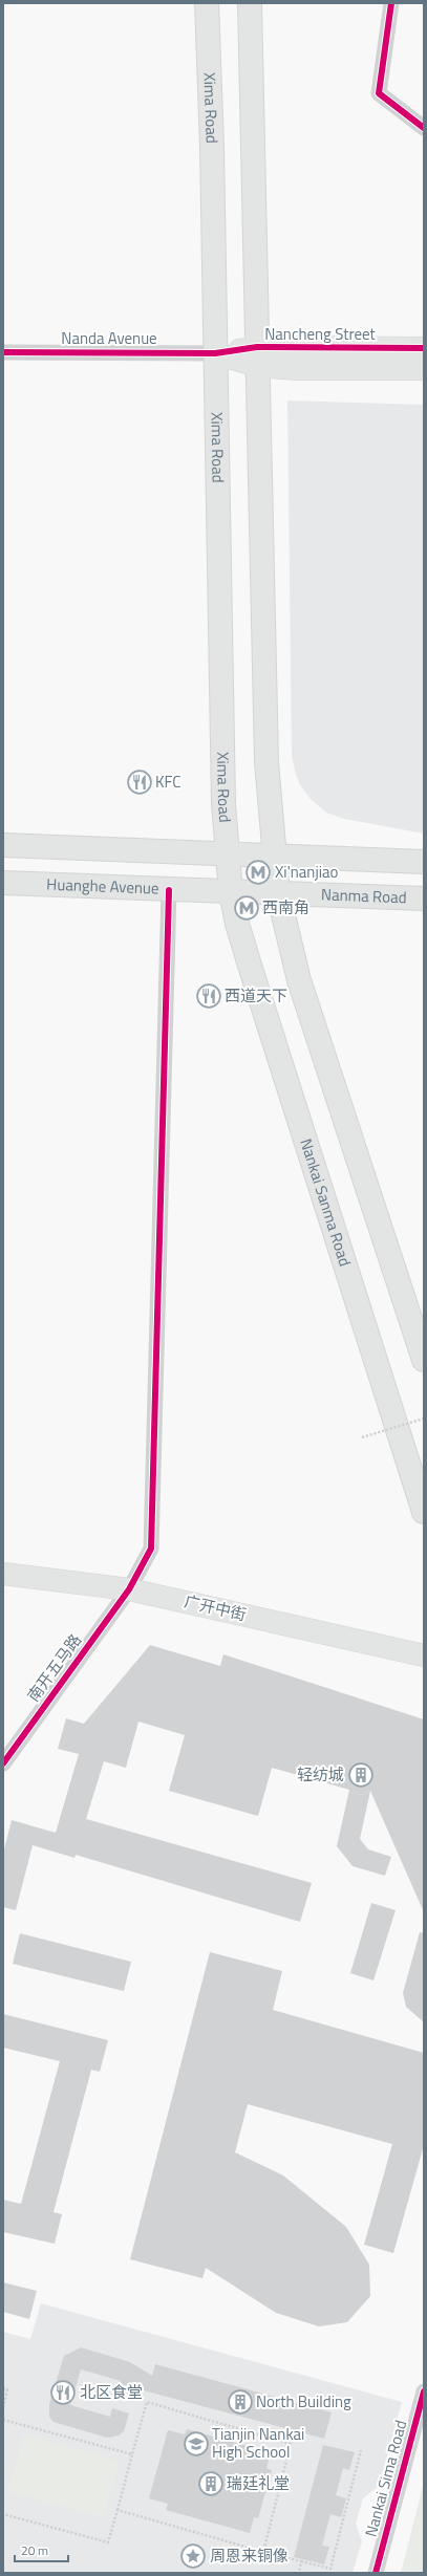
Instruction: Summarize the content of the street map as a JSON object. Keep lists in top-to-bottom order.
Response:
{
  "streets": {
    "main road": [
      "Xima Road",
      "Huanghe Avenue",
      "Nanma Road",
      "Nankai Sanma Road"
    ],
    "street": [
      "Nancheng Street",
      "Nanda Avenue",
      "广开中街",
      "南开五马路",
      "Nankai Sima Road"
    ]
  },
  "crossings": [
    ["Xima Road", "Nancheng Street"],
    ["Xima Road", "Nanda Avenue"],
    ["Xima Road", "Huanghe Avenue"],
    ["Xima Road", "Nankai Sanma Road"],
    ["Nancheng Street", "Nanda Avenue"],
    ["Huanghe Avenue", "Nanma Road"],
    ["Huanghe Avenue", "Nankai Sanma Road"],
    ["Huanghe Avenue", "南开五马路"],
    ["广开中街", "南开五马路"]
  ],
  "places": {
    "restaurant": ["KFC", "西道天下", "北区食堂"],
    "metro station": ["Xi'nanjiao", "西南角"],
    "building": ["轻纺城", "North Building", "瑞廷礼堂"],
    "school or university": ["Tianjin Nankai High School"],
    "place": ["周恩来铜像"]
  },
  "scale_bar": "20 m"
}
